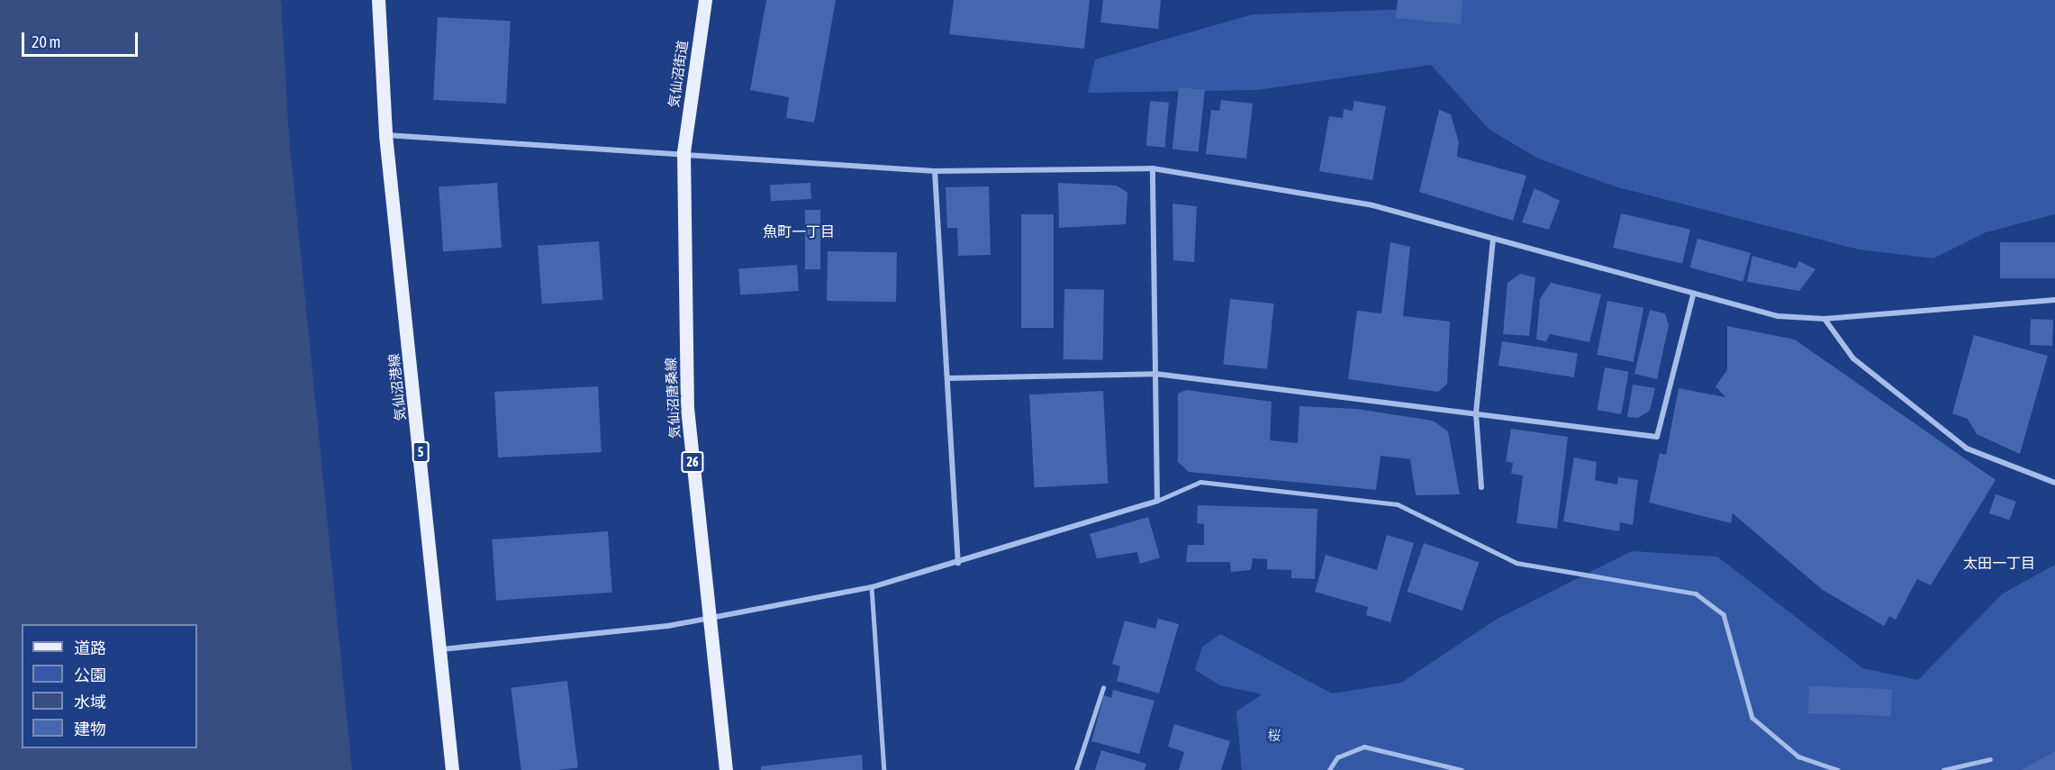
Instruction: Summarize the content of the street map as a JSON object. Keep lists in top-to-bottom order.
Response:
{
  "streets": {
    "main road": [
      "気仙沼街道",
      "気仙沼港線",
      "気仙沼唐桑線",
      "5",
      "26"
    ]
  },
  "crossings": [
    ["気仙沼街道", "気仙沼唐桑線"]
  ],
  "districts": ["魚町一丁目", "太田一丁目"],
  "parks": ["桜"],
  "legend": [
    "道路",
    "公園",
    "水域",
    "建物"
  ],
  "scale_bar": "20 m"
}
